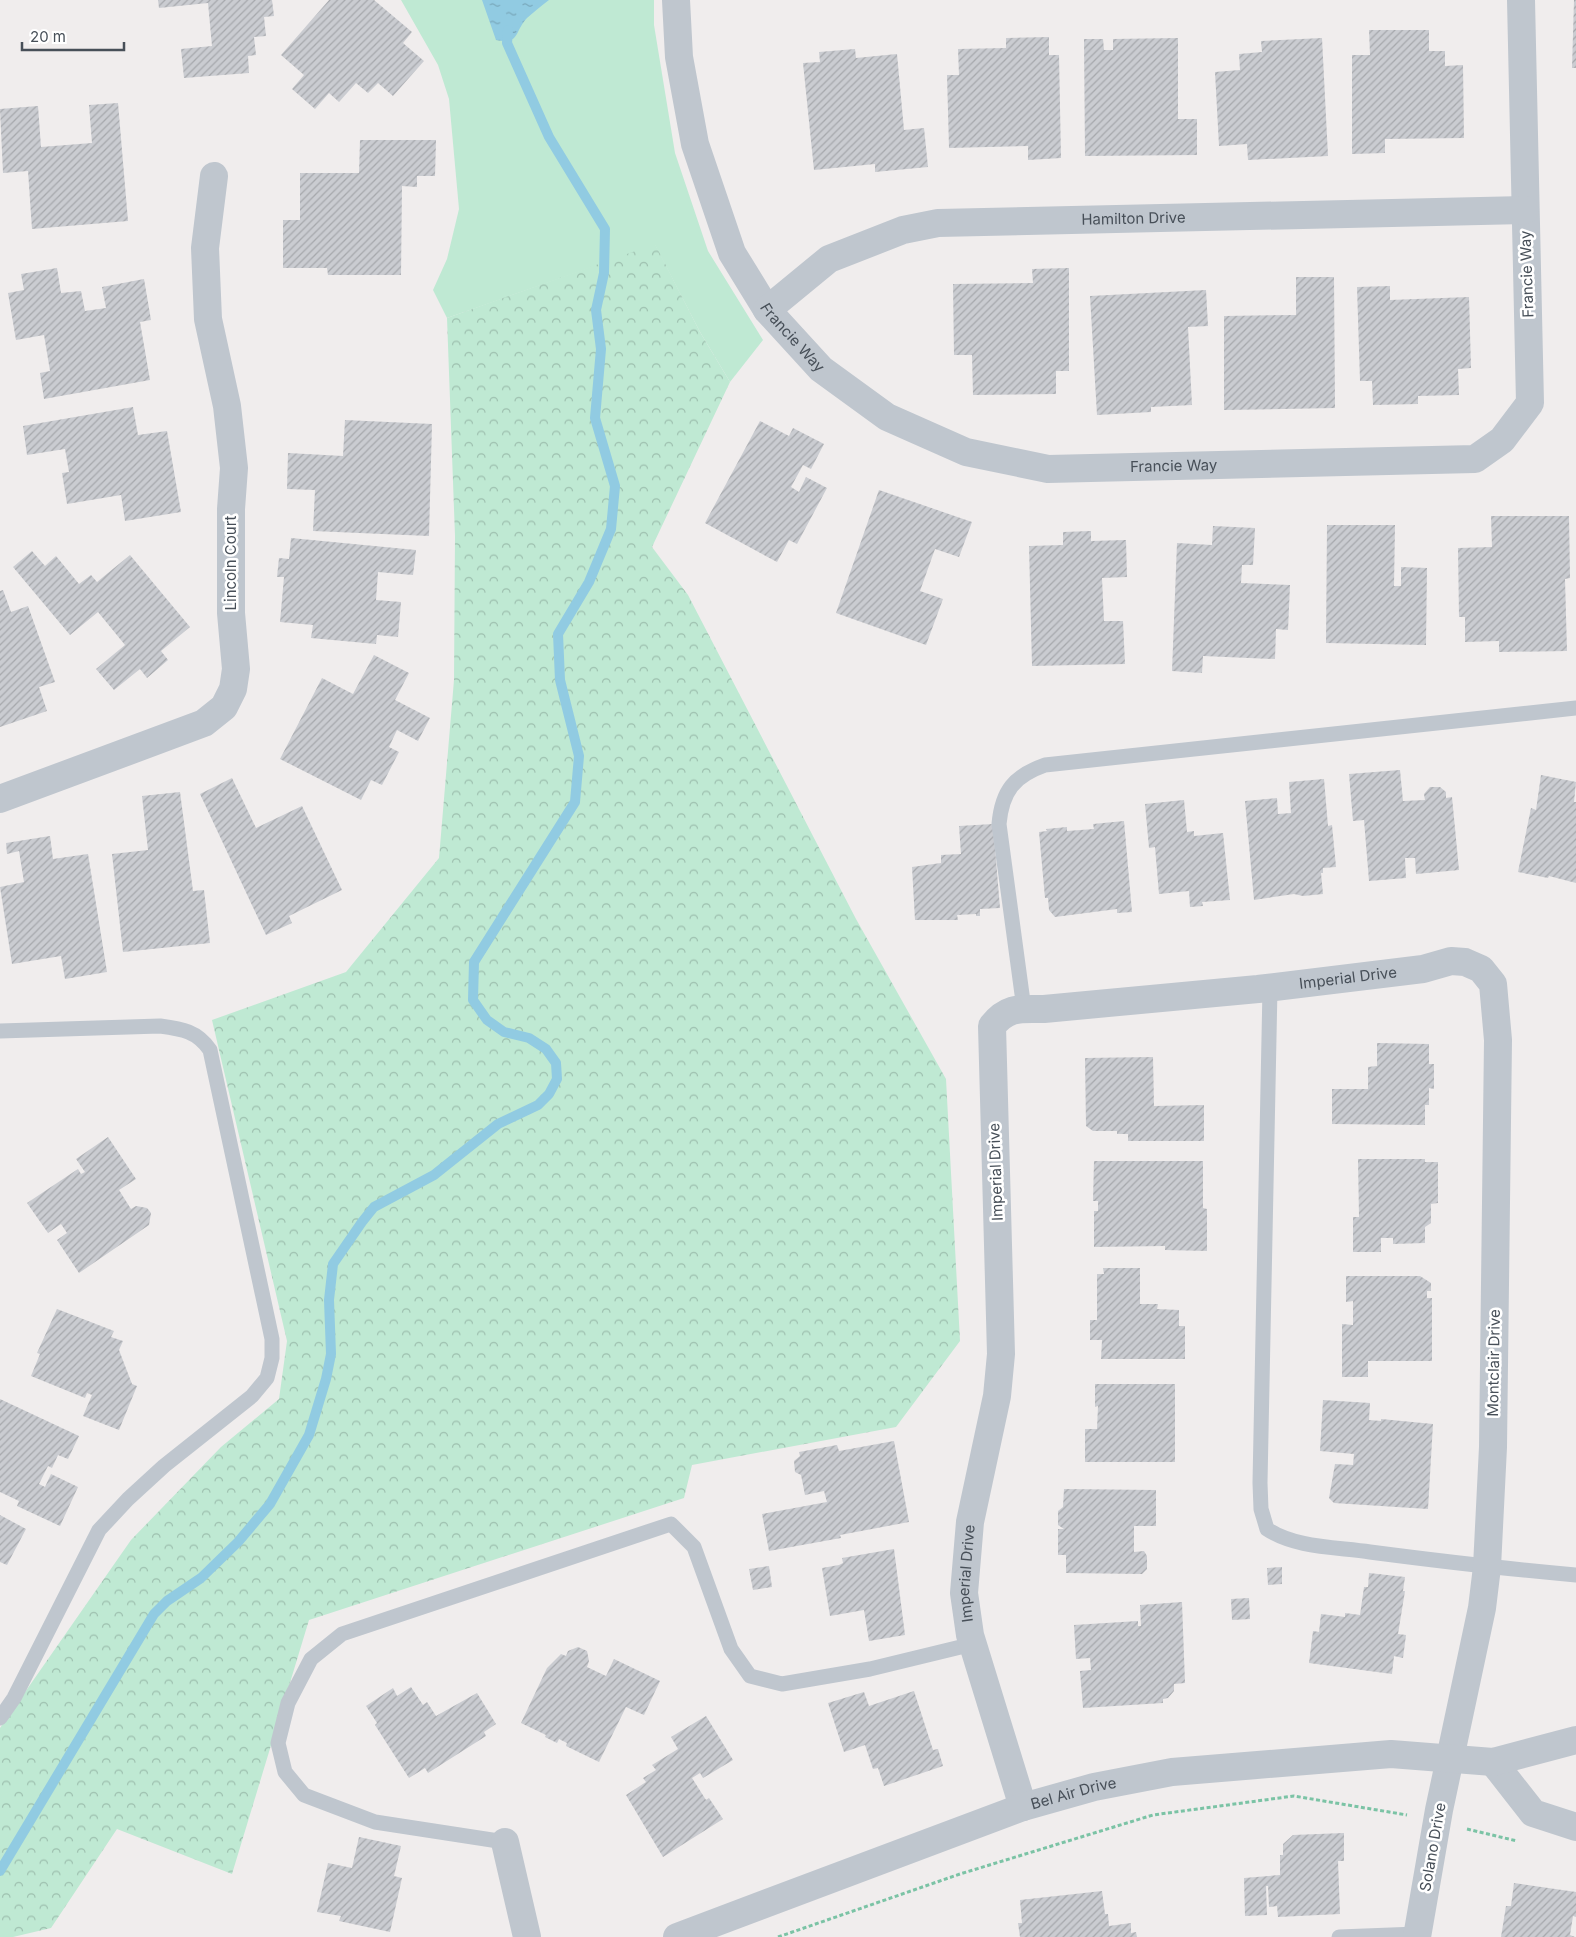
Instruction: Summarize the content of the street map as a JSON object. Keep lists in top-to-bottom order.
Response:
{
  "streets": {
    "street": [
      "Hamilton Drive",
      "Francie Way",
      "Lincoln Court",
      "Imperial Drive",
      "Montclair Drive",
      "Bel Air Drive",
      "Solano Drive"
    ]
  },
  "crossings": [
    ["Hamilton Drive", "Francie Way"],
    ["Imperial Drive", "Montclair Drive"],
    ["Imperial Drive", "Bel Air Drive"],
    ["Montclair Drive", "Bel Air Drive"],
    ["Montclair Drive", "Solano Drive"],
    ["Bel Air Drive", "Solano Drive"]
  ],
  "scale_bar": "20 m"
}
